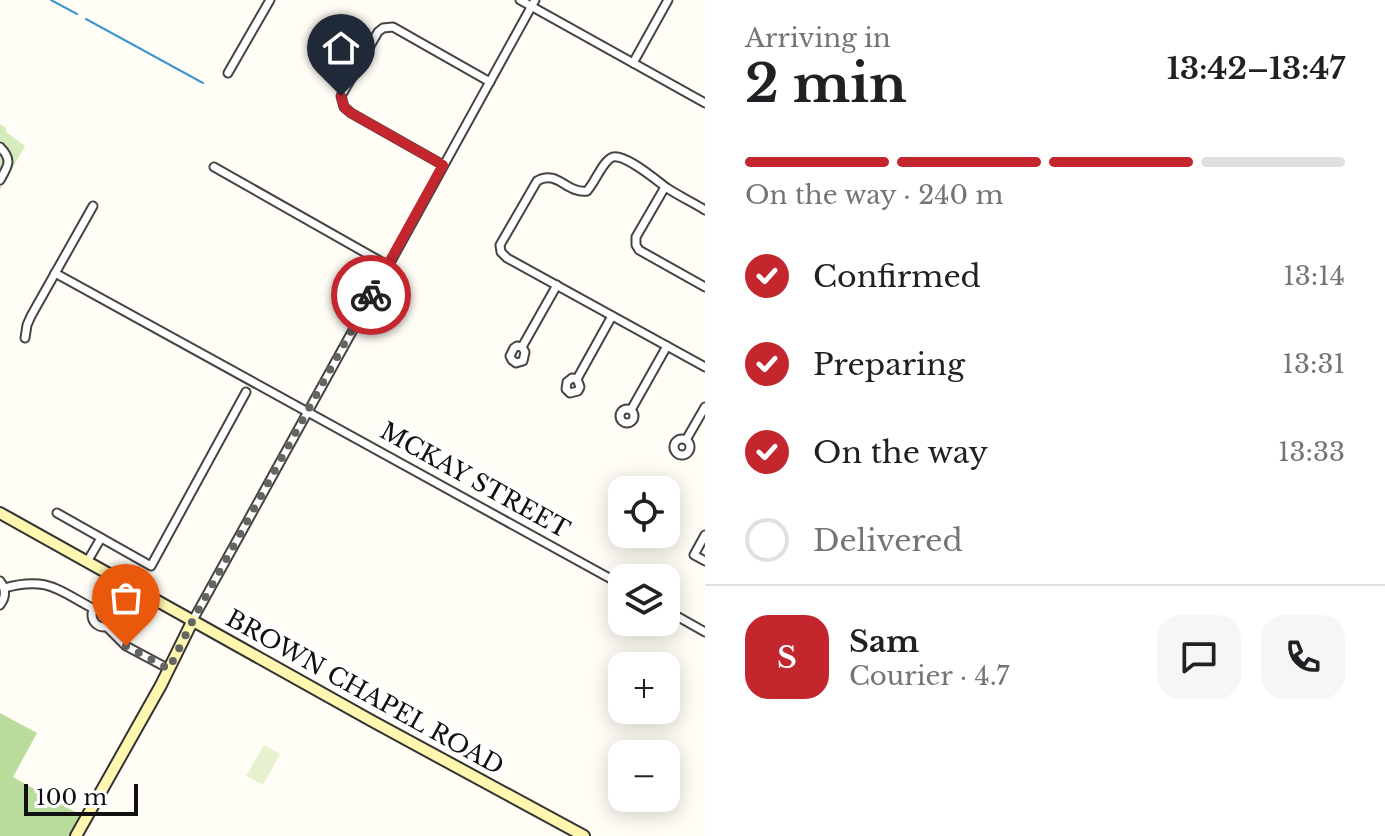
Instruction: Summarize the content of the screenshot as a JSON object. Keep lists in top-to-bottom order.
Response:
{
  "streets": {
    "street": ["MCKAY STREET", "BROWN CHAPEL ROAD"]
  },
  "scale_bar": "100 m",
  "page": {
    "heading": ["2 min", "Arriving in", "13:42–13:47"],
    "panel": ["Sam", "Courier · 4.7"],
    "bar": "On the way · 240 m",
    "list": [
      ["Confirmed", "13:14"],
      ["Preparing", "13:31"],
      ["On the way", "13:33"],
      "Delivered"
    ],
    "map_buttons": ["+", "−"],
    "round": "S",
    "scale": "100 m"
  }
}
